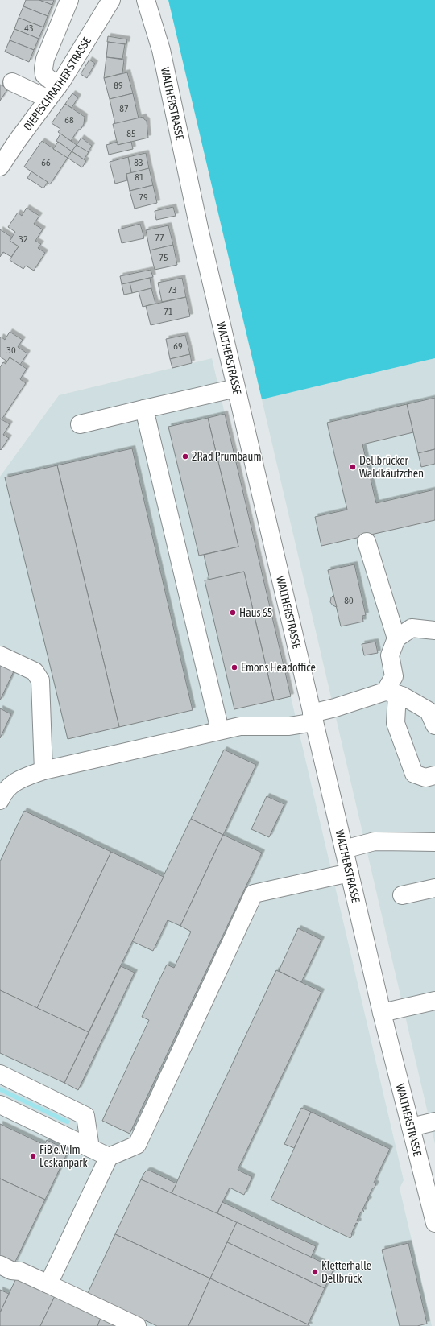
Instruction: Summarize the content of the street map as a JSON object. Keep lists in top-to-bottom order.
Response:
{
  "streets": {
    "street": ["DIEPESCHRATHER STRASSE", "WALTHERSTRASSE"]
  },
  "places": [
    "2Rad Prumbaum",
    "Dellbrücker Waldkäutzchen",
    "Haus 65",
    "Emons Headoffice",
    "FiB e.V. Im Leskanpark",
    "Kletterhalle Dellbrück"
  ],
  "house_numbers": [
    "43",
    "89",
    "87",
    "68",
    "85",
    "66",
    "83",
    "81",
    "79",
    "77",
    "32",
    "75",
    "73",
    "71",
    "69",
    "30",
    "80"
  ]
}
